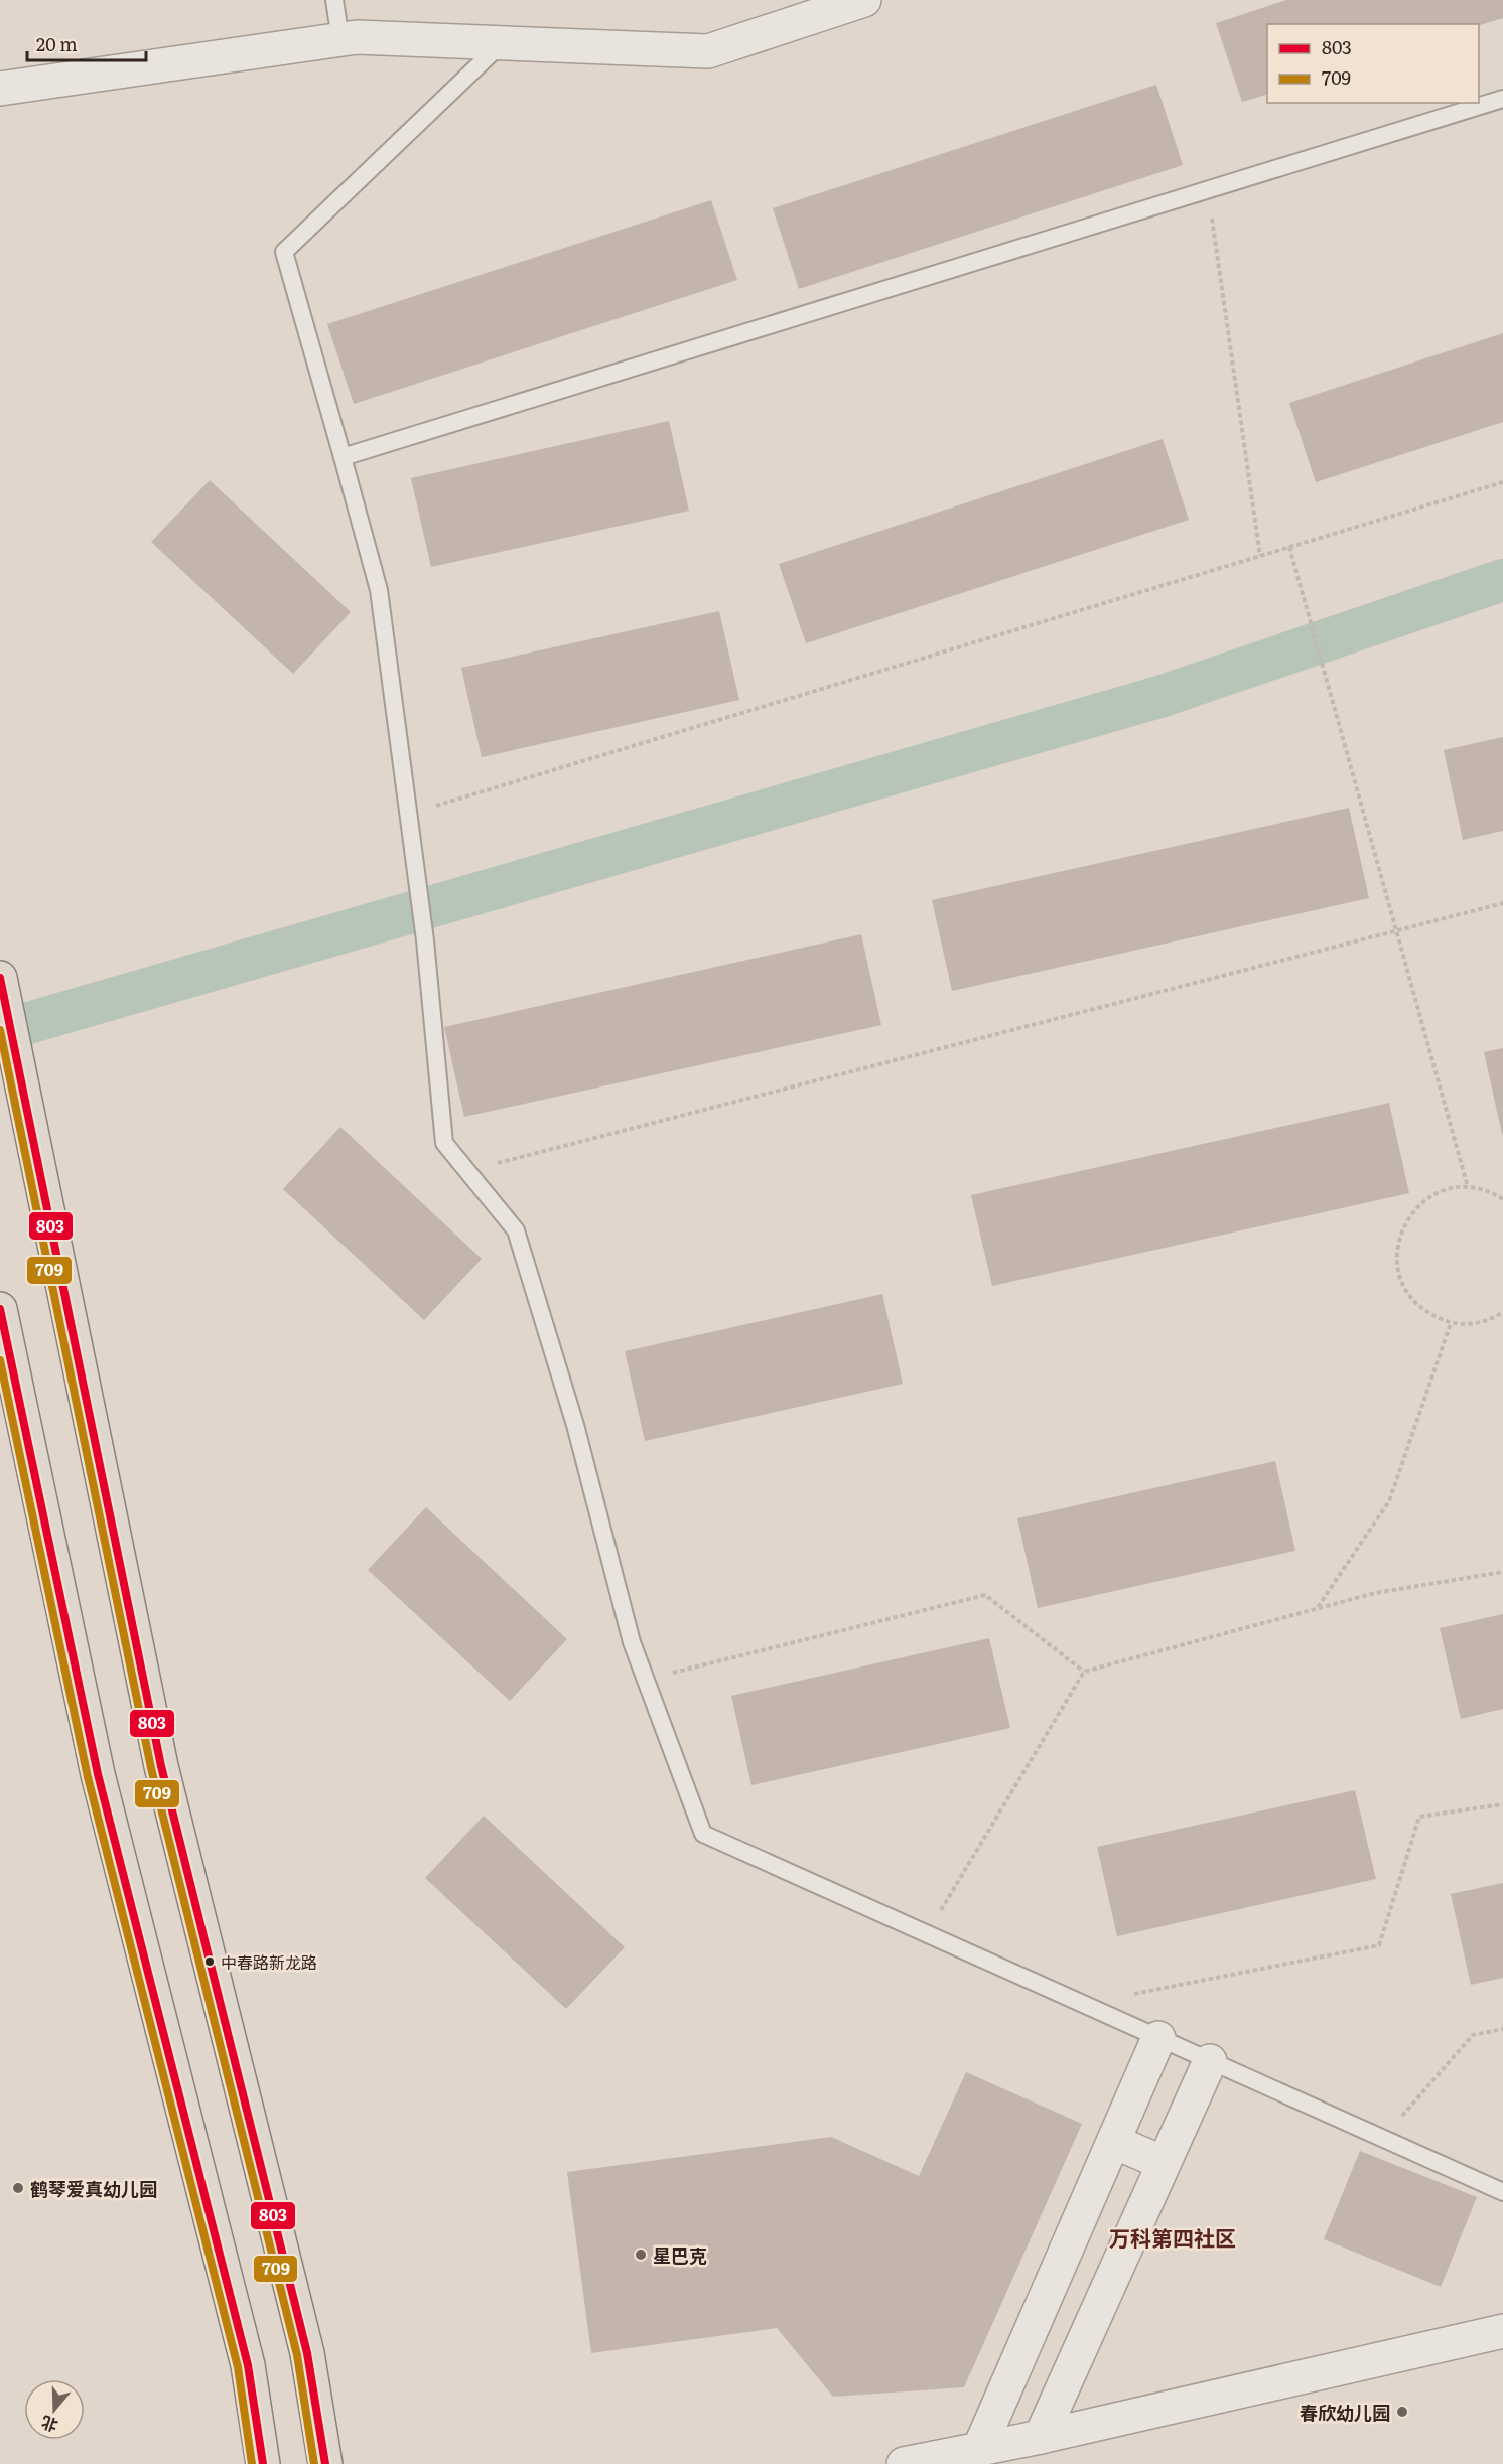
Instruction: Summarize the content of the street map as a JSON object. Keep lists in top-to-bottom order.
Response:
{
  "districts": ["万科第四社区"],
  "places": [
    "中春路新龙路",
    "鹤琴爱真幼儿园",
    "星巴克",
    "春欣幼儿园"
  ],
  "lines": ["transit line 803", "transit line 709"],
  "legend": ["803", "709"],
  "scale_bar": "20 m",
  "north": "bottom"
}
